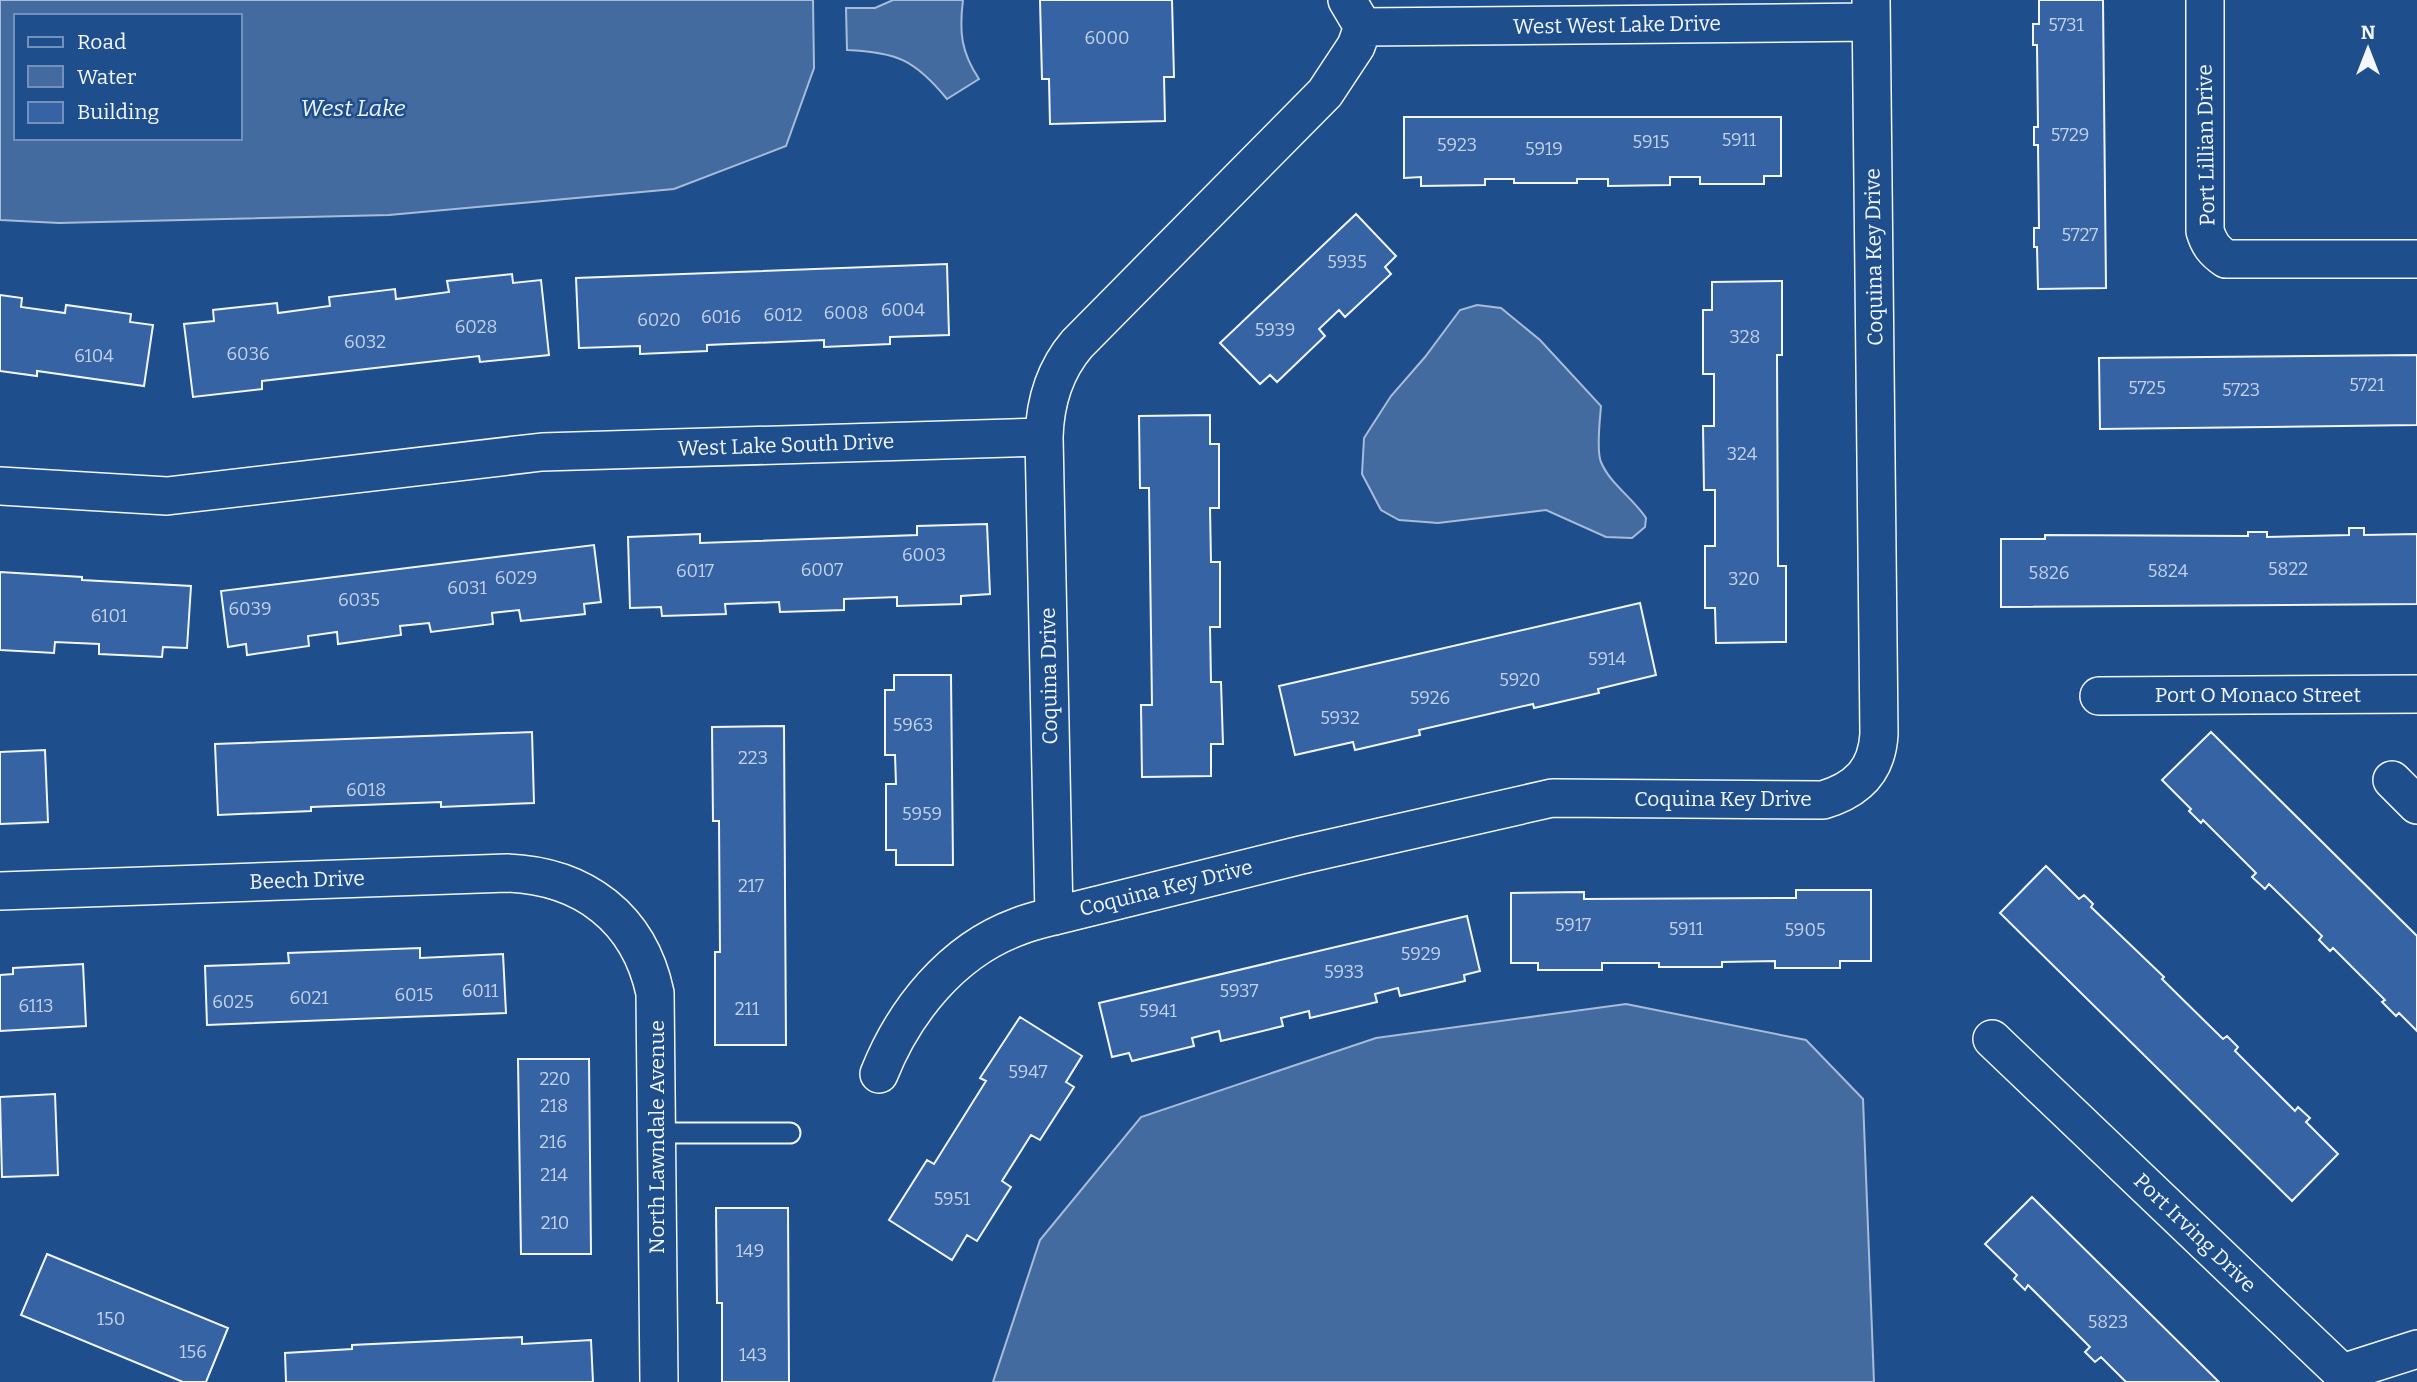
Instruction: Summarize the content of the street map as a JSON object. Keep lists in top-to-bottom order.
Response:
{
  "streets": {
    "street": [
      "West West Lake Drive",
      "Port Lillian Drive",
      "Coquina Key Drive",
      "West Lake South Drive",
      "Coquina Drive",
      "Port O Monaco Street",
      "Beech Drive",
      "North Lawndale Avenue",
      "Port Irving Drive"
    ]
  },
  "crossings": [
    ["West West Lake Drive", "Coquina Key Drive"],
    ["Coquina Key Drive", "Coquina Drive"],
    ["West Lake South Drive", "Coquina Drive"],
    ["Beech Drive", "North Lawndale Avenue"]
  ],
  "water": ["West Lake"],
  "house_numbers": [
    "5731",
    "6000",
    "5729",
    "5911",
    "5915",
    "5923",
    "5919",
    "5727",
    "5935",
    "6004",
    "6008",
    "6012",
    "6016",
    "6020",
    "6028",
    "5939",
    "328",
    "6032",
    "6036",
    "6104",
    "5721",
    "5725",
    "5723",
    "324",
    "6003",
    "5822",
    "6007",
    "6017",
    "5824",
    "5826",
    "6029",
    "320",
    "6031",
    "6035",
    "6039",
    "6101",
    "5914",
    "5920",
    "5926",
    "5932",
    "5963",
    "223",
    "6018",
    "5959",
    "217",
    "5917",
    "5911",
    "5905",
    "5929",
    "5933",
    "6011",
    "5937",
    "6015",
    "6021",
    "6025",
    "6113",
    "211",
    "5941",
    "5947",
    "220",
    "218",
    "216",
    "214",
    "5951",
    "210",
    "149",
    "150",
    "5823",
    "156",
    "143"
  ],
  "legend": ["Road", "Water", "Building"],
  "north": "top"
}
